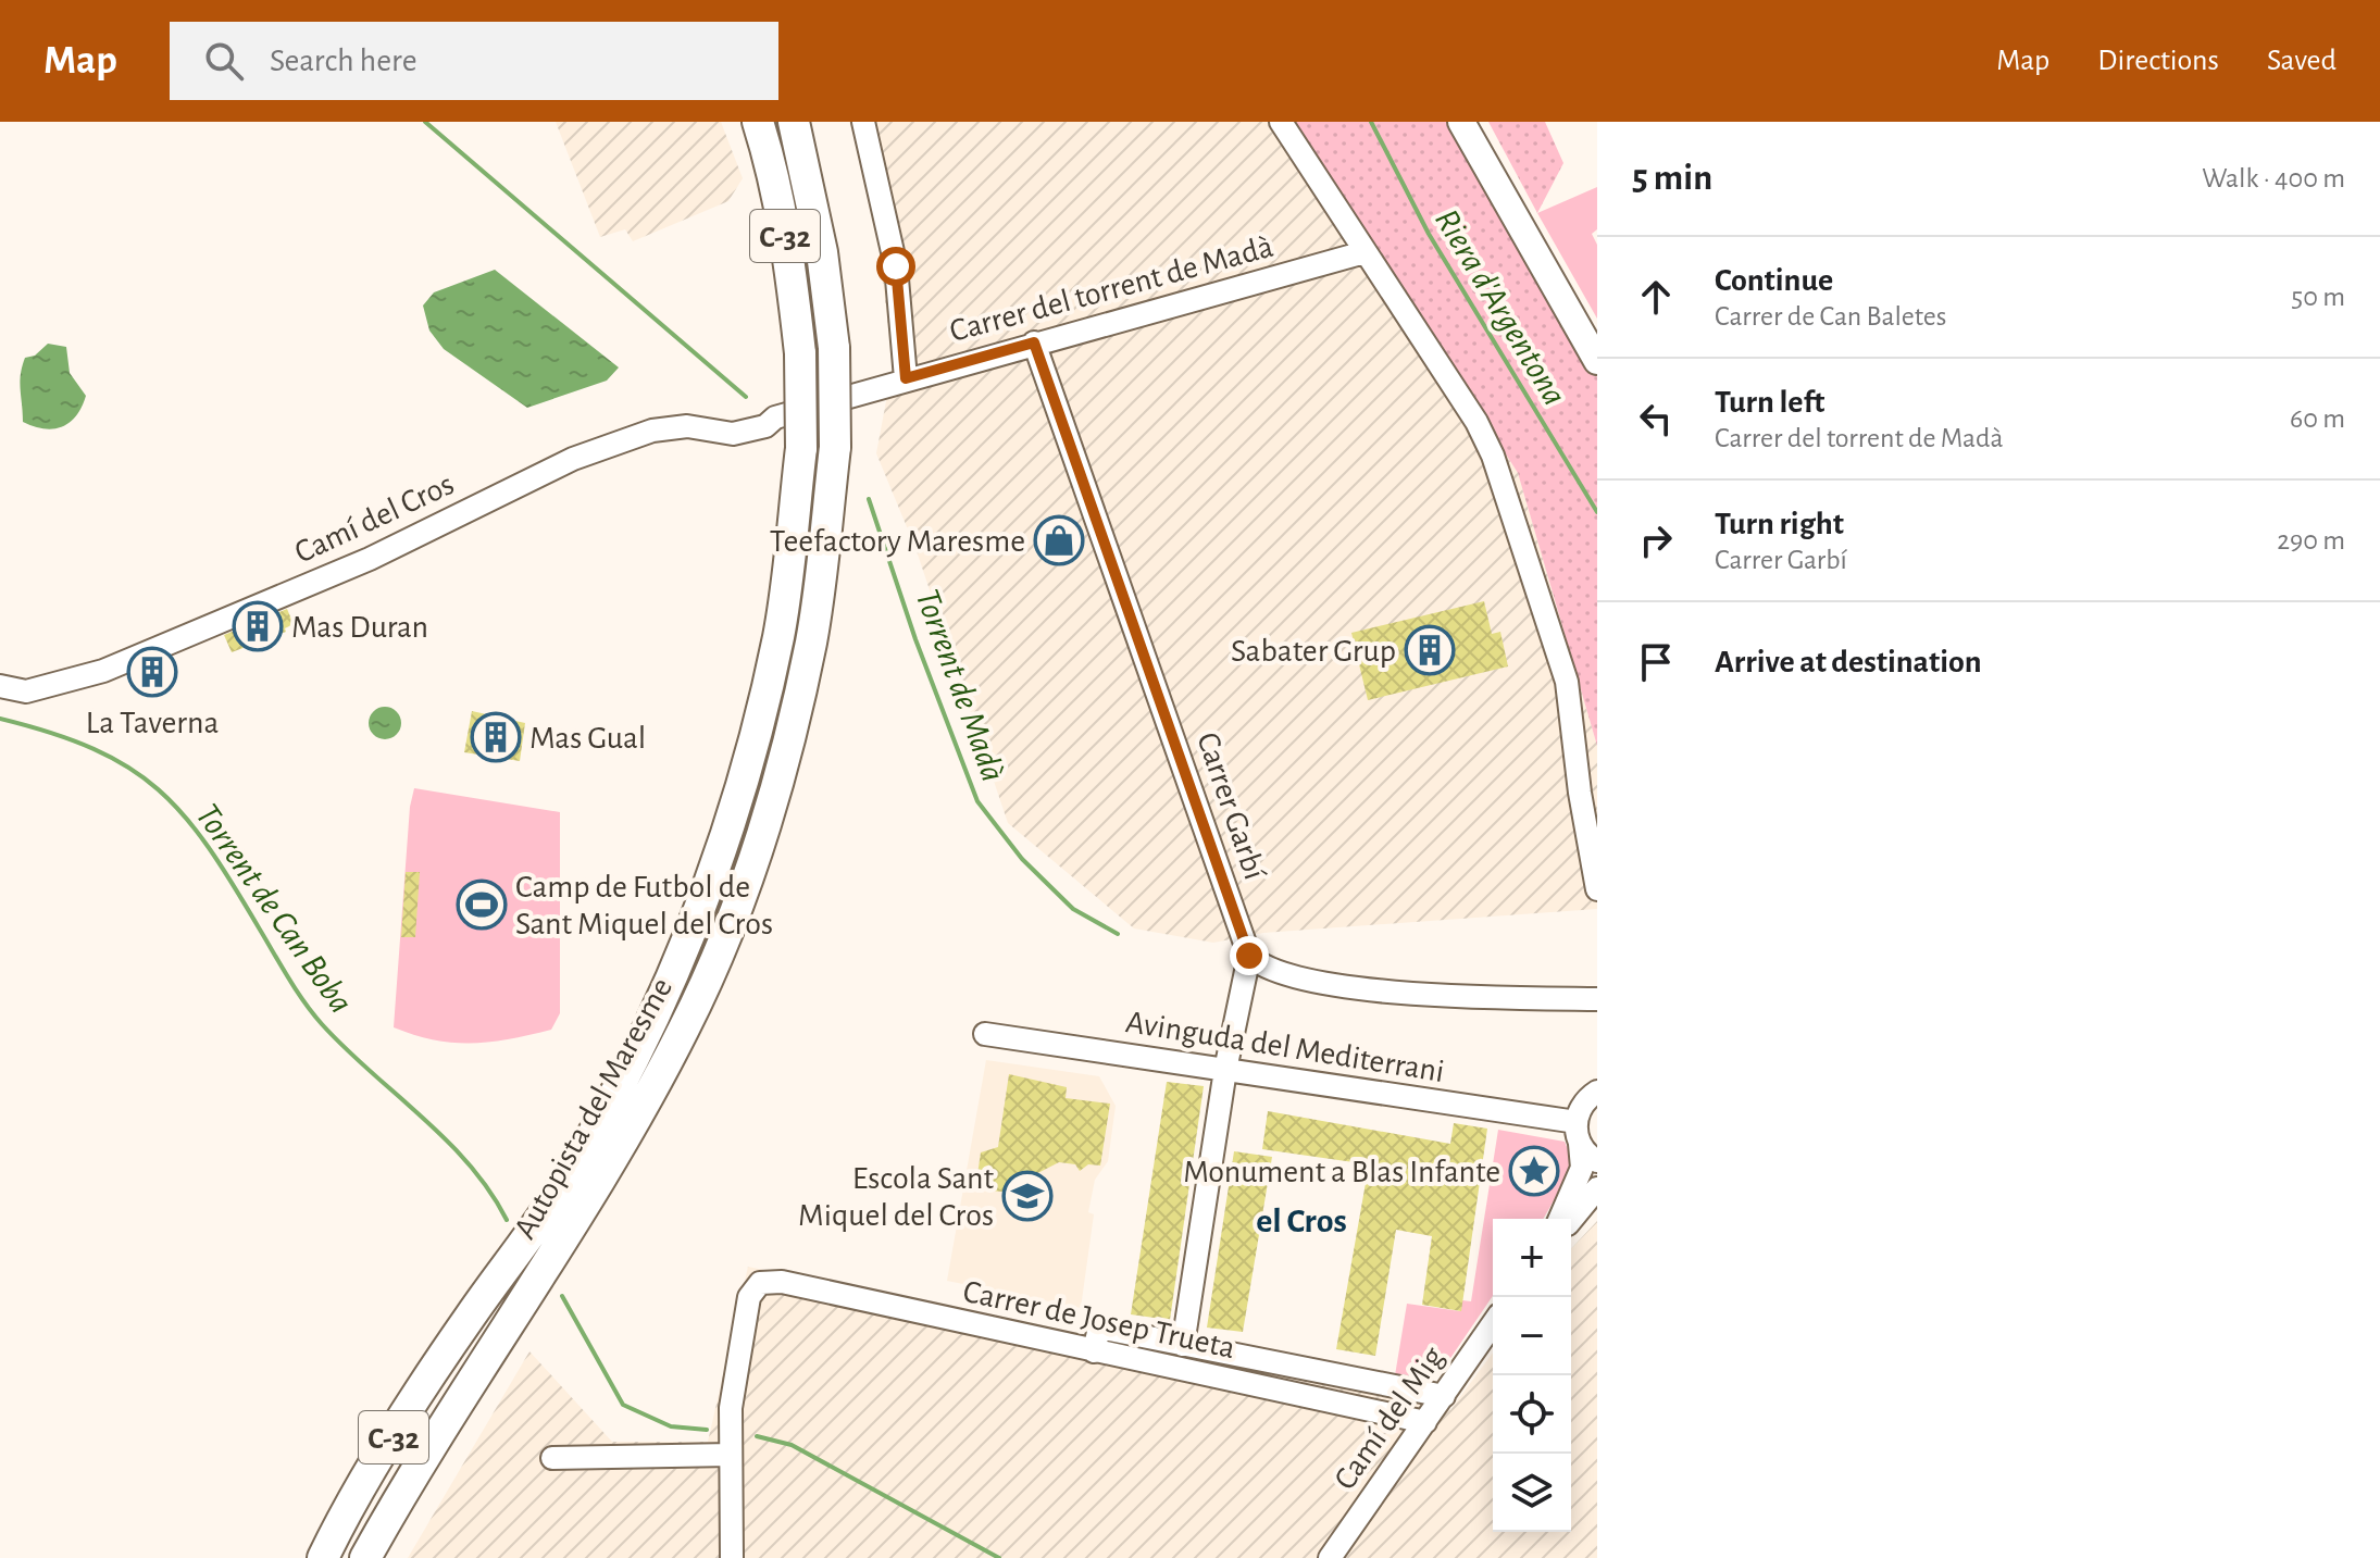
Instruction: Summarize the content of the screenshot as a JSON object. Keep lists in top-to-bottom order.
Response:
{
  "streets": {
    "highway": ["C-32", "Autopista del Maresme"],
    "street": [
      "Carrer del torrent de Madà",
      "Camí del Cros",
      "Carrer Garbí",
      "Avinguda del Mediterrani",
      "Carrer de Josep Trueta",
      "Camí del Mig"
    ]
  },
  "crossings": [
    ["C-32", "Autopista del Maresme"],
    ["Carrer del torrent de Madà", "Camí del Cros"],
    ["Carrer del torrent de Madà", "Carrer Garbí"],
    ["Carrer de Josep Trueta", "Camí del Mig"]
  ],
  "districts": ["el Cros"],
  "water": ["Riera d'Argentona", "Torrent de Madà", "Torrent de Can Boba"],
  "places": {
    "shop": ["Teefactory Maresme"],
    "building": [
      "Mas Duran",
      "Sabater Grup",
      "La Taverna",
      "Mas Gual"
    ],
    "sports": ["Camp de Futbol de Sant Miquel del Cros"],
    "place": ["Monument a Blas Infante"],
    "school or university": ["Escola Sant Miquel del Cros"]
  },
  "page": {
    "header": "Map",
    "search": "Search here",
    "nav": ["Map", "Directions", "Saved"],
    "heading": ["5 min", "Walk · 400 m"],
    "list": [
      ["Continue", "Carrer de Can Baletes", "50 m"],
      ["Turn left", "Carrer del torrent de Madà", "60 m"],
      ["Turn right", "Carrer Garbí", "290 m"],
      "Arrive at destination"
    ],
    "map_buttons": ["+", "−"]
  }
}
